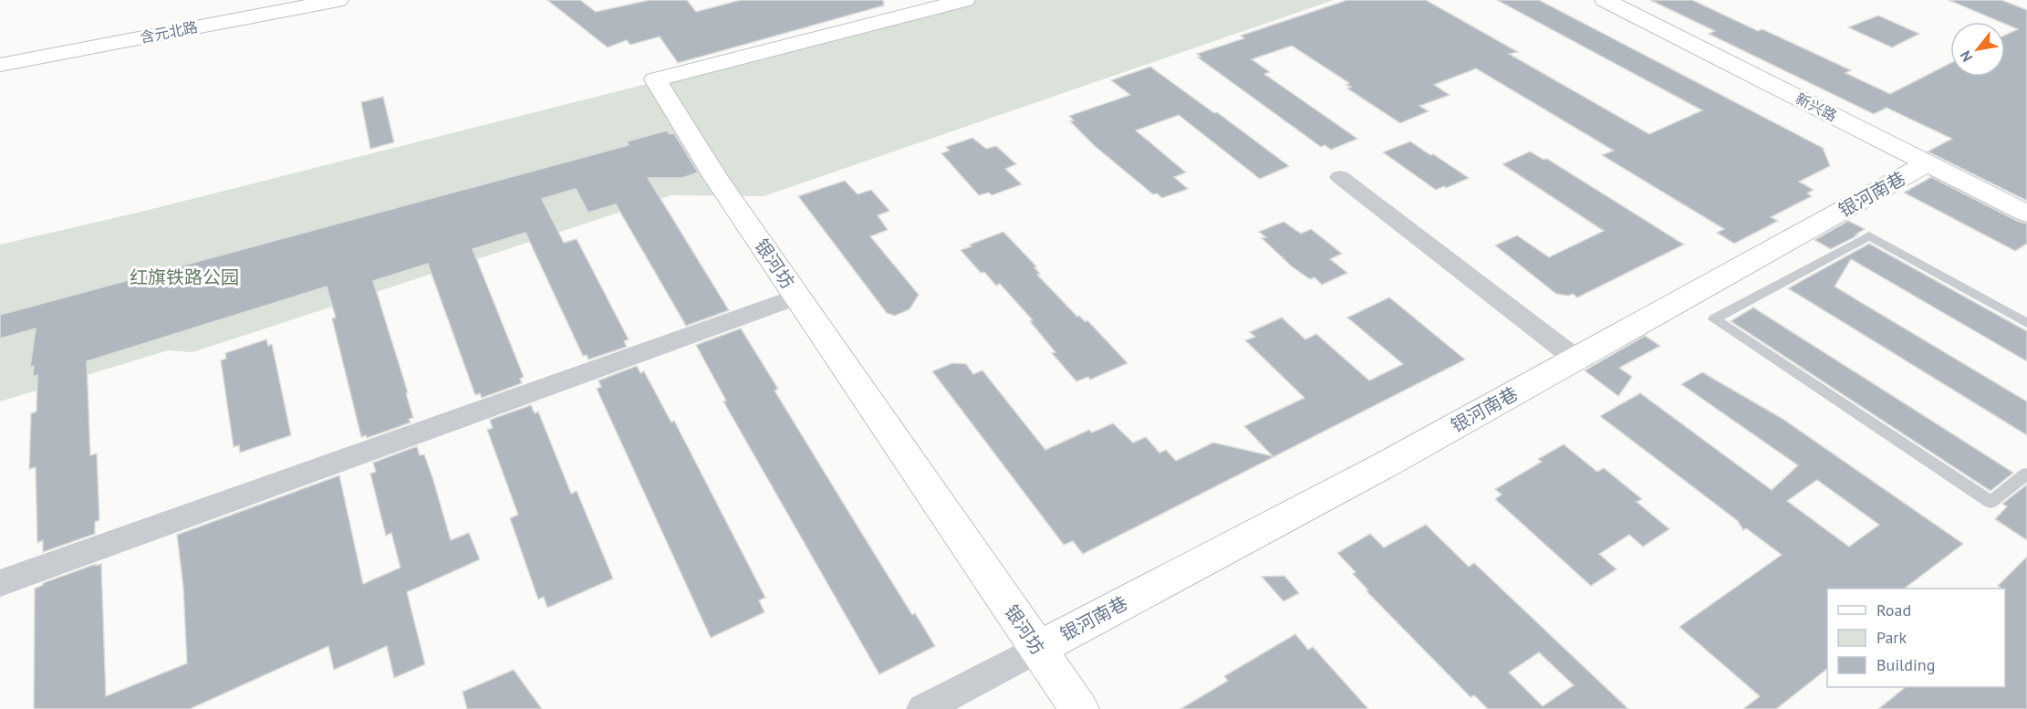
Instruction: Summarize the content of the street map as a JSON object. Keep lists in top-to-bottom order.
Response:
{
  "streets": {
    "street": [
      "含元北路",
      "新兴路",
      "银河南巷",
      "银河坊"
    ]
  },
  "crossings": [
    ["新兴路", "银河南巷"],
    ["银河南巷", "银河坊"]
  ],
  "parks": ["红旗铁路公园"],
  "legend": ["Road", "Park", "Building"],
  "north": "bottom left"
}
